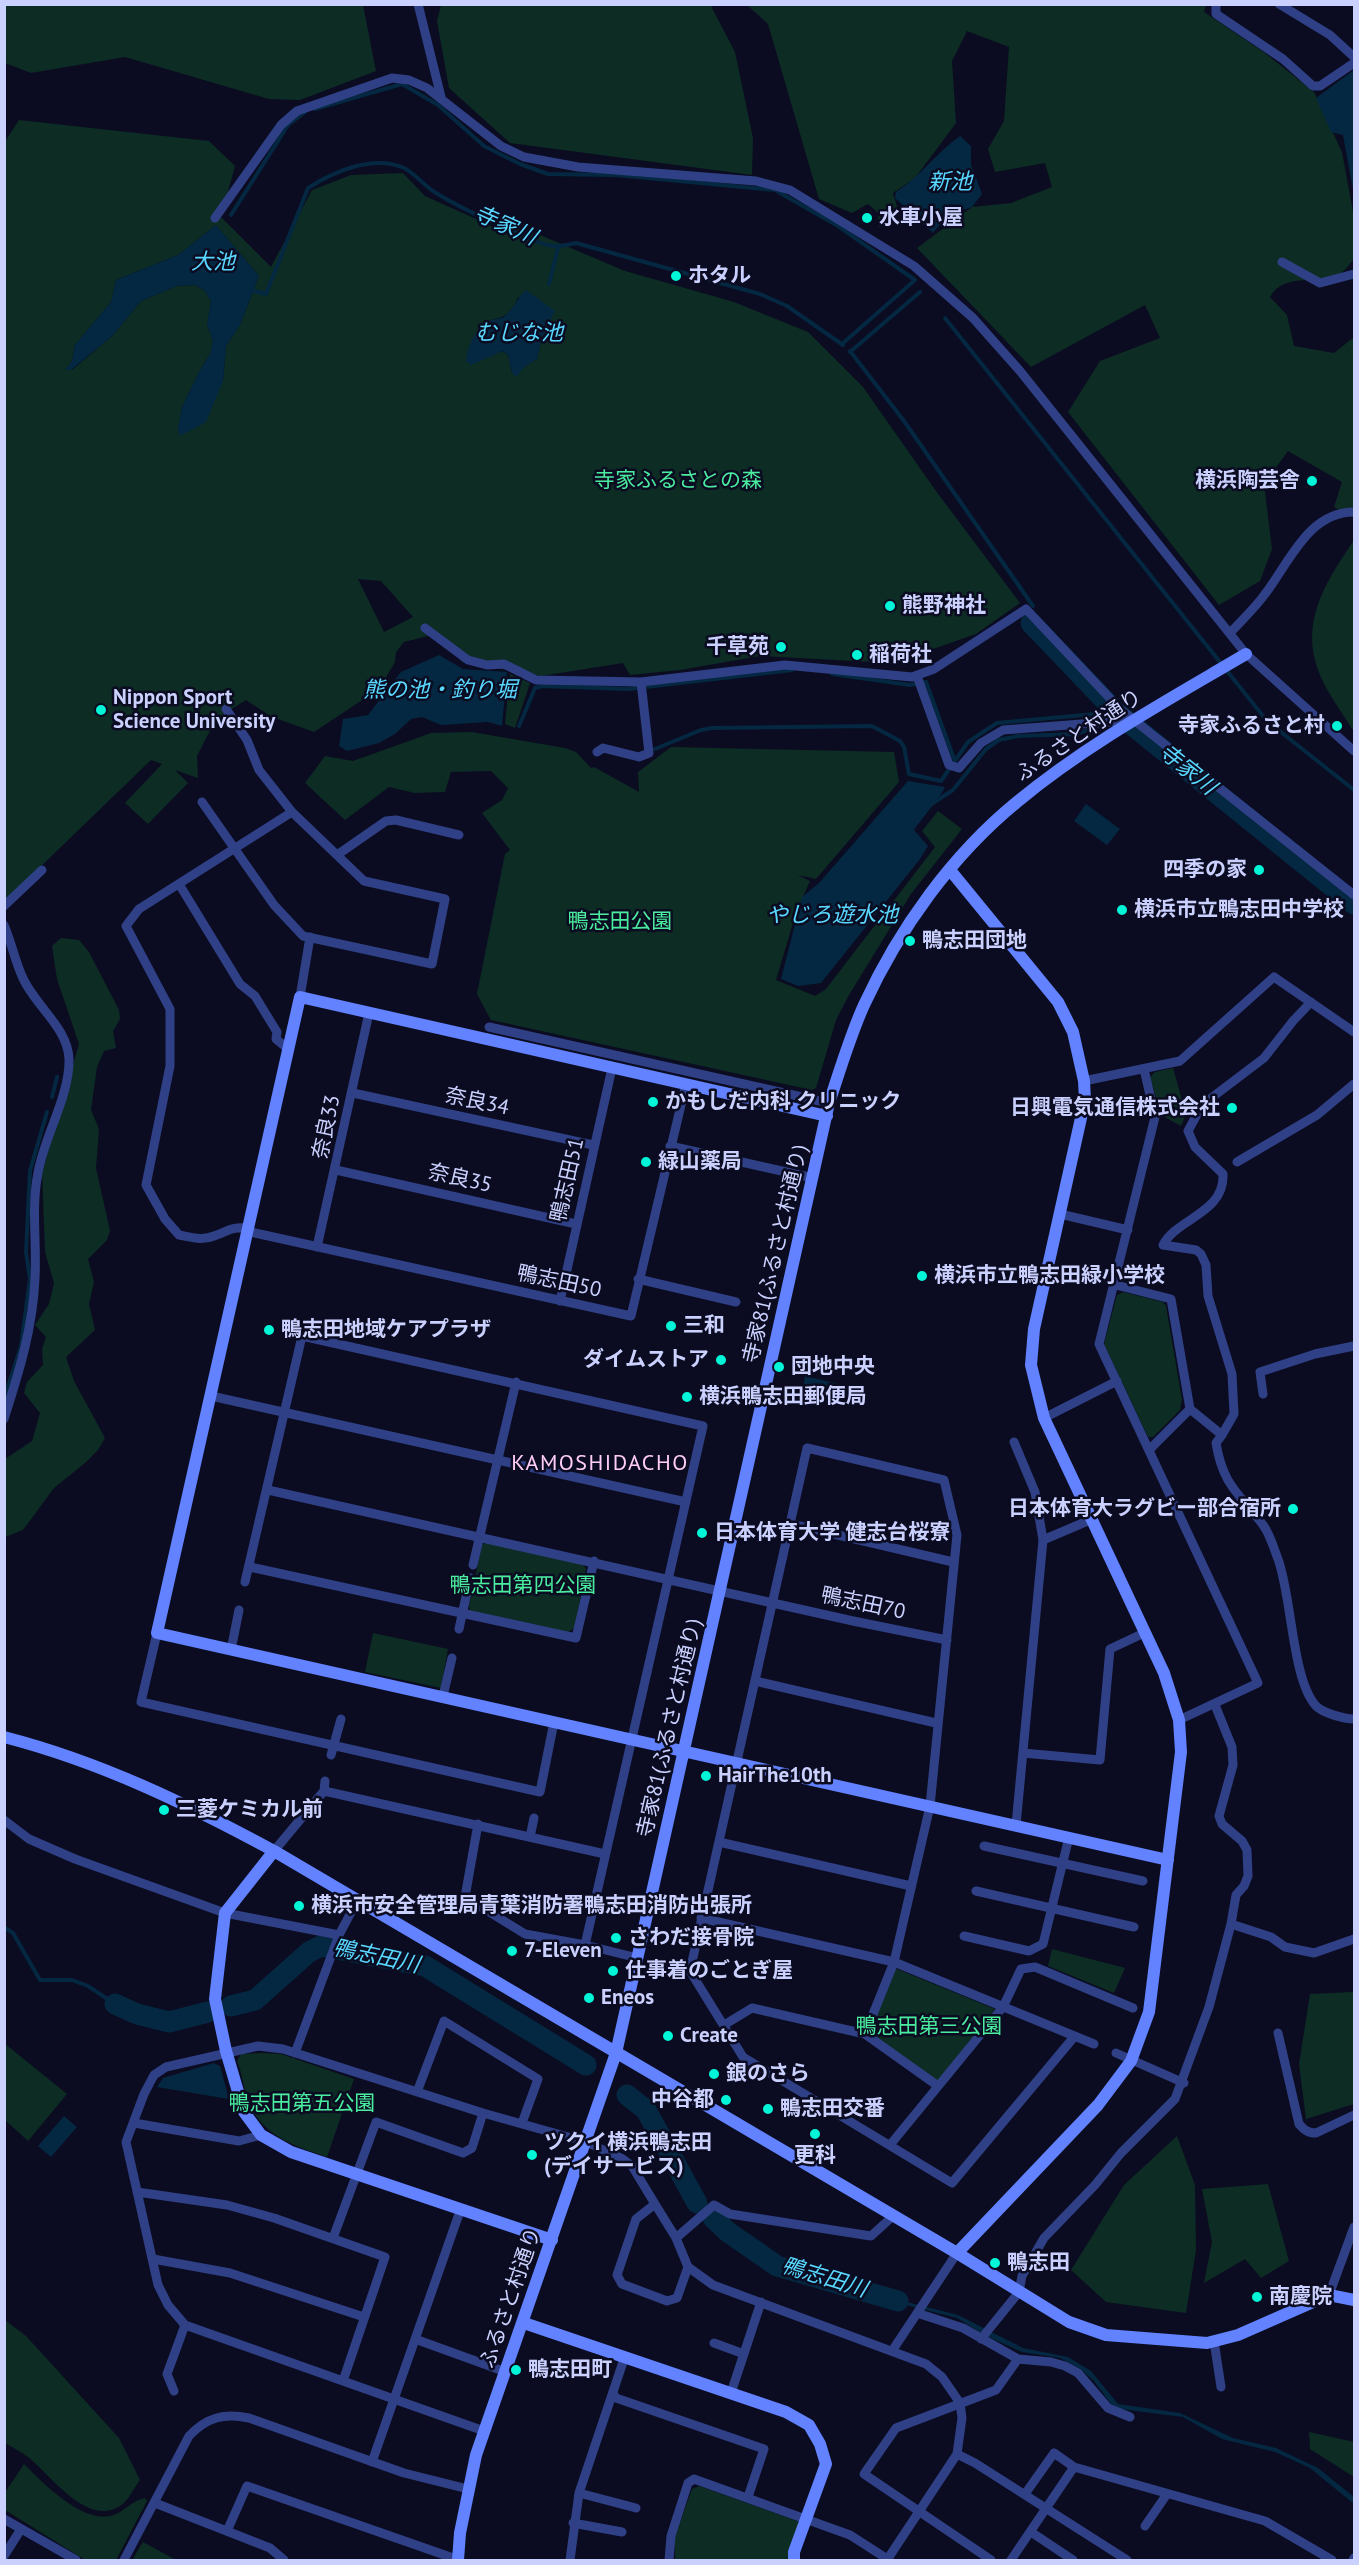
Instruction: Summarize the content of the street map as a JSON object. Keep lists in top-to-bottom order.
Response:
{
  "streets": {
    "street": [
      "ふるさと村通り",
      "奈良34",
      "奈良33",
      "奈良35",
      "鴨志田51",
      "寺家81(ふるさと村通り)",
      "鴨志田50",
      "鴨志田70"
    ]
  },
  "crossings": [
    ["ふるさと村通り", "寺家81(ふるさと村通り)"],
    ["奈良34", "奈良33"],
    ["奈良34", "鴨志田51"],
    ["奈良33", "奈良35"],
    ["奈良33", "鴨志田50"],
    ["奈良35", "鴨志田51"],
    ["鴨志田51", "鴨志田50"],
    ["寺家81(ふるさと村通り)", "鴨志田70"]
  ],
  "districts": ["KAMOSHIDACHO"],
  "water": [
    "新池",
    "寺家川",
    "大池",
    "むじな池",
    "熊の池・釣り堀",
    "やじろ遊水池",
    "鴨志田川"
  ],
  "parks": [
    "寺家ふるさとの森",
    "鴨志田公園",
    "鴨志田第四公園",
    "鴨志田第三公園",
    "鴨志田第五公園"
  ],
  "places": [
    "水車小屋",
    "ホタル",
    "横浜陶芸舎",
    "熊野神社",
    "千草苑",
    "稲荷社",
    "Nippon Sport Science University",
    "寺家ふるさと村",
    "四季の家",
    "横浜市立鴨志田中学校",
    "鴨志田団地",
    "かもしだ内科 クリニック",
    "日興電気通信株式会社",
    "緑山薬局",
    "横浜市立鴨志田緑小学校",
    "三和",
    "鴨志田地域ケアプラザ",
    "ダイムストア",
    "団地中央",
    "横浜鴨志田郵便局",
    "日本体育大ラグビー部合宿所",
    "日本体育大学 健志台桜寮",
    "HairThe10th",
    "三菱ケミカル前",
    "横浜市安全管理局青葉消防署鴨志田消防出張所",
    "さわだ接骨院",
    "7-Eleven",
    "仕事着のごとぎ屋",
    "Eneos",
    "Create",
    "銀のさら",
    "中谷都",
    "鴨志田交番",
    "更科",
    "ツクイ横浜鴨志田 (デイサービス)",
    "鴨志田",
    "南慶院",
    "鴨志田町"
  ]
}
